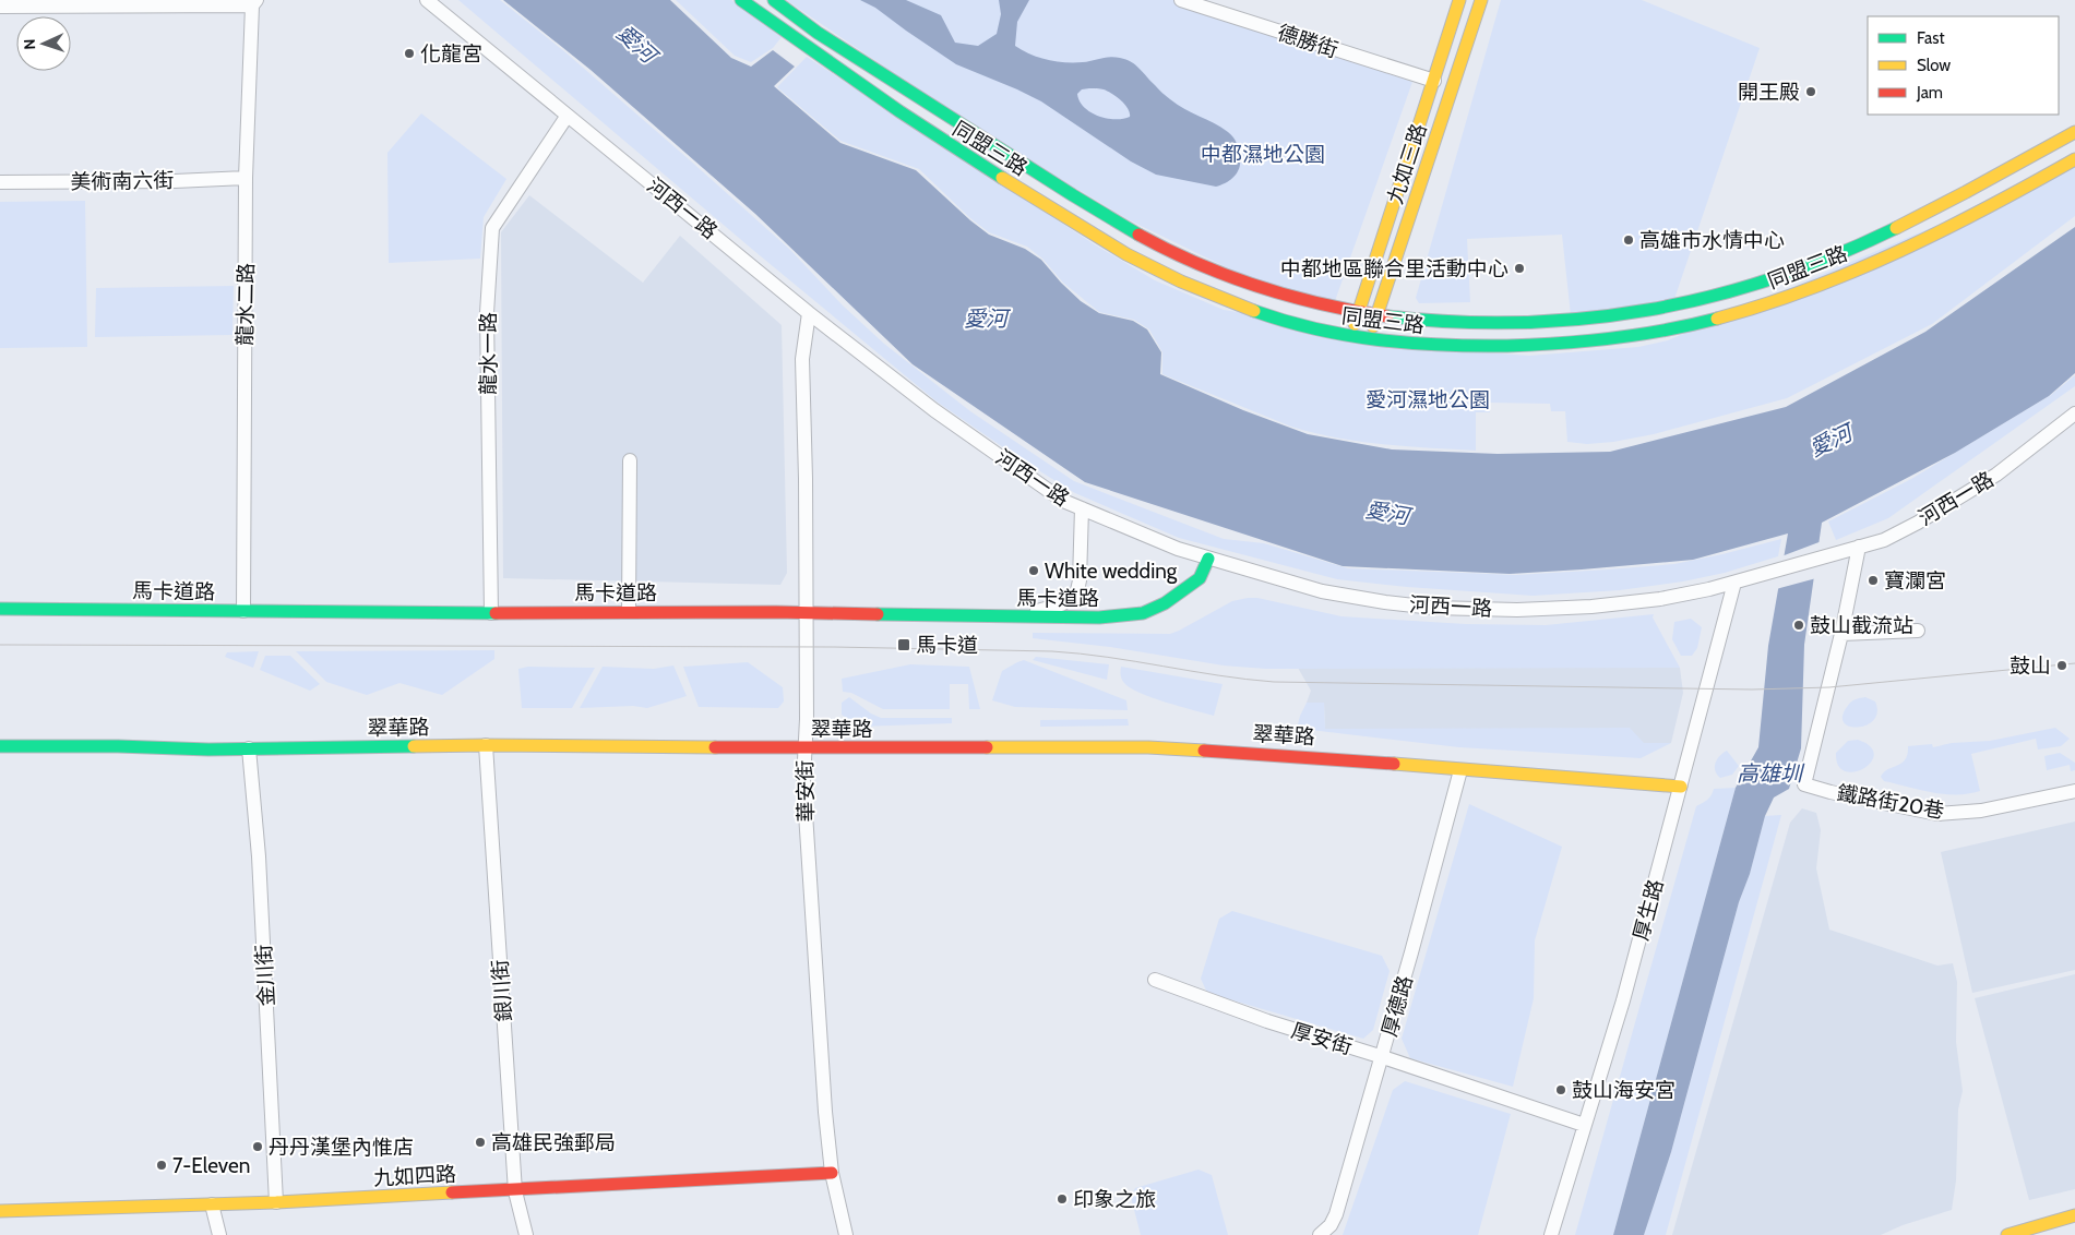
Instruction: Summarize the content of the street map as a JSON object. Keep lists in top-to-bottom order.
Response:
{
  "streets": {
    "street": [
      "德勝街",
      "同盟三路",
      "九如三路",
      "美術南六街",
      "河西一路",
      "龍水二路",
      "龍水一路",
      "馬卡道路",
      "翠華路",
      "華安街",
      "鐵路街20巷",
      "厚生路",
      "金川街",
      "銀川街",
      "厚德路",
      "厚安街",
      "九如四路"
    ]
  },
  "crossings": [
    ["德勝街", "九如三路"],
    ["同盟三路", "九如三路"],
    ["美術南六街", "龍水二路"],
    ["河西一路", "龍水一路"],
    ["河西一路", "馬卡道路"],
    ["河西一路", "華安街"],
    ["河西一路", "厚生路"],
    ["龍水二路", "馬卡道路"],
    ["龍水一路", "馬卡道路"],
    ["馬卡道路", "華安街"],
    ["翠華路", "華安街"],
    ["翠華路", "厚生路"],
    ["翠華路", "金川街"],
    ["翠華路", "銀川街"],
    ["翠華路", "厚德路"],
    ["華安街", "九如四路"],
    ["厚生路", "厚安街"],
    ["金川街", "九如四路"],
    ["銀川街", "九如四路"],
    ["厚德路", "厚安街"]
  ],
  "water": ["愛河", "高雄圳"],
  "parks": ["中都濕地公園", "愛河濕地公園"],
  "places": {
    "other": [
      "化龍宮",
      "開王殿",
      "高雄市水情中心",
      "中都地區聯合里活動中心",
      "White wedding",
      "寶瀾宮",
      "鼓山截流站",
      "鼓山",
      "鼓山海安宮",
      "高雄民強郵局",
      "丹丹漢堡內惟店",
      "7-Eleven",
      "印象之旅"
    ],
    "transit": ["馬卡道"]
  },
  "legend": ["Fast", "Slow", "Jam"],
  "north": "left"
}
